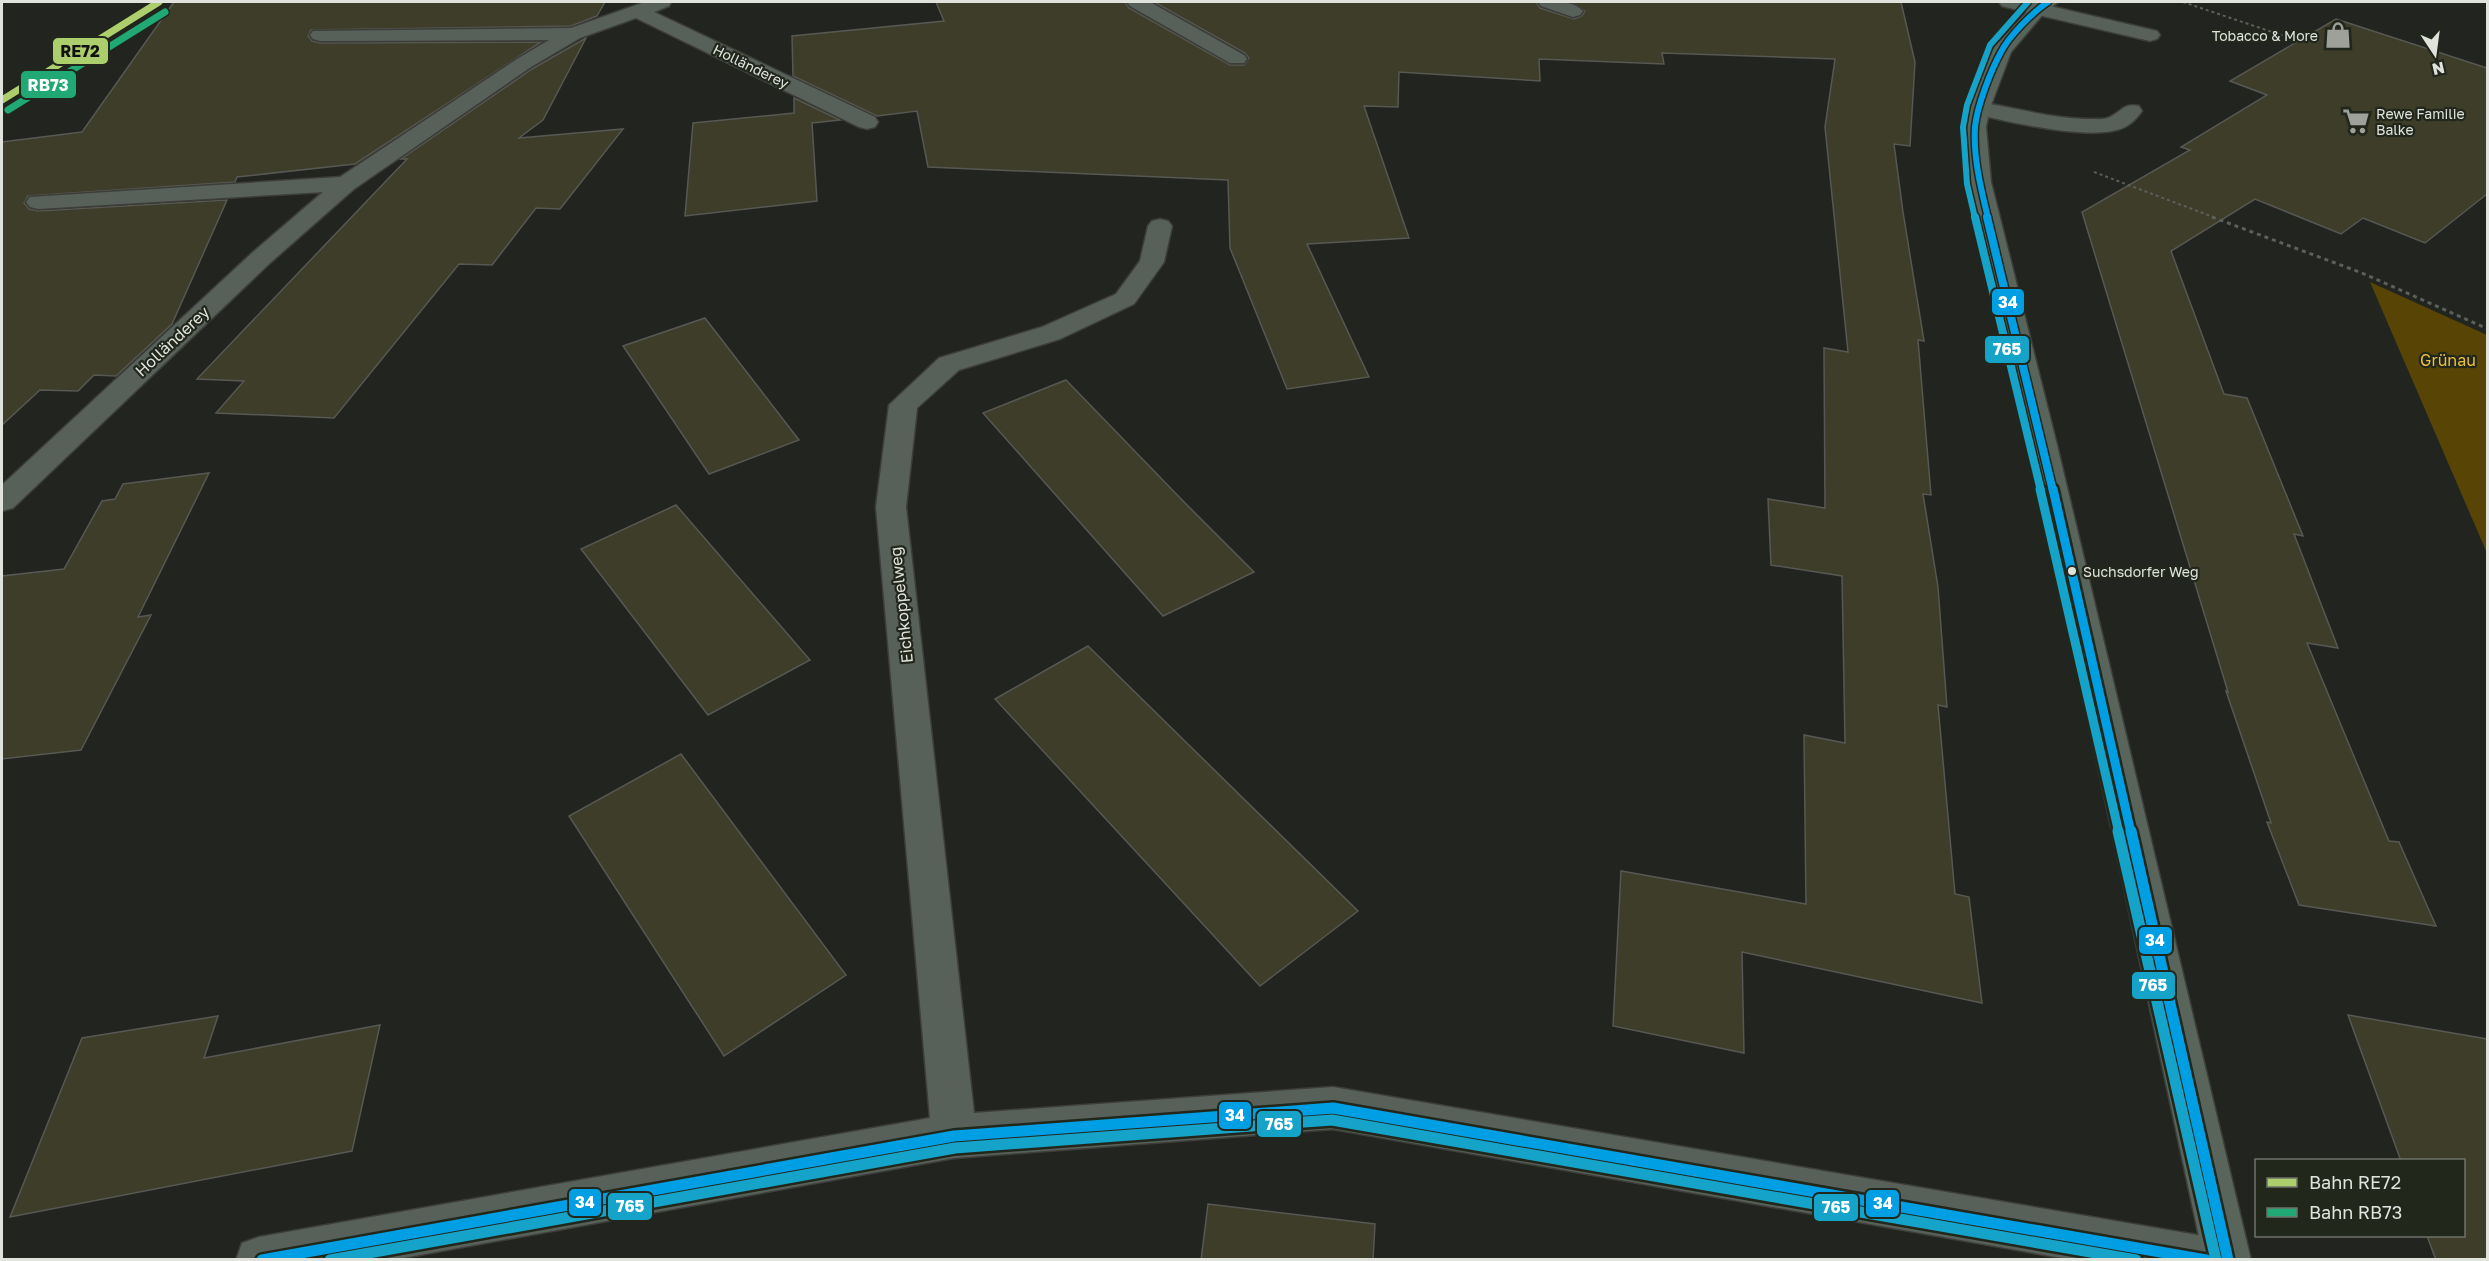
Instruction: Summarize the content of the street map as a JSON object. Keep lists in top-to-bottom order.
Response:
{
  "streets": {
    "street": ["Holländerey", "Eichkoppelweg"]
  },
  "parks": ["Grünau"],
  "places": {
    "shop": ["Tobacco & More"],
    "supermarket": ["Rewe Familie Balke"],
    "other": ["Suchsdorfer Weg"]
  },
  "lines": [
    "rail line RE72",
    "transit line 34",
    "transit line 765",
    "rail line RB73"
  ],
  "legend": ["Bahn RE72", "Bahn RB73"],
  "north": "bottom"
}
